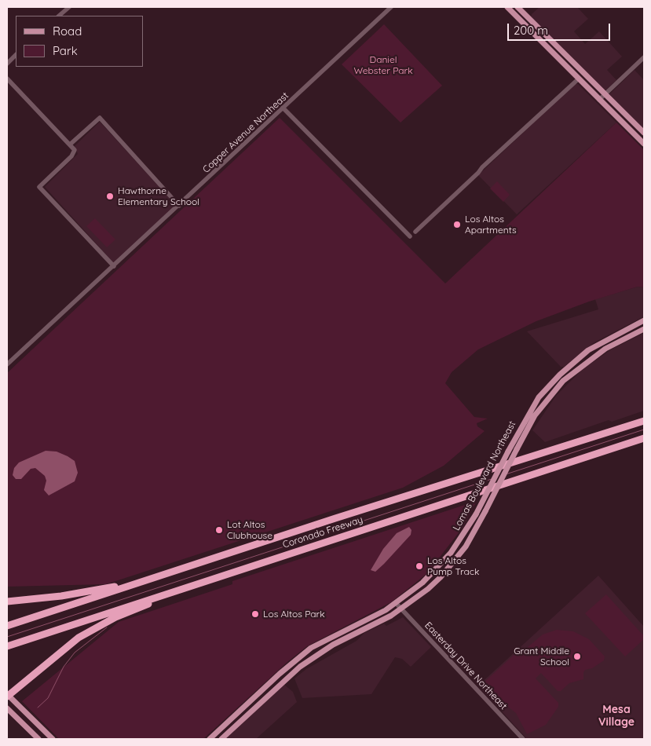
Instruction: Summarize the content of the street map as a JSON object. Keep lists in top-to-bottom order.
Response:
{
  "streets": {
    "highway": ["Coronado Freeway"],
    "main road": ["Lomas Boulevard Northeast"],
    "street": ["Copper Avenue Northeast", "Easterday Drive Northeast"]
  },
  "crossings": [
    ["Lomas Boulevard Northeast", "Easterday Drive Northeast"]
  ],
  "districts": ["Mesa Village"],
  "parks": ["Daniel Webster Park"],
  "places": [
    "Hawthorne Elementary School",
    "Los Altos Apartments",
    "Lot Altos Clubhouse",
    "Los Altos Pump Track",
    "Los Altos Park",
    "Grant Middle School"
  ],
  "legend": ["Road", "Park"],
  "scale_bar": "200 m"
}
